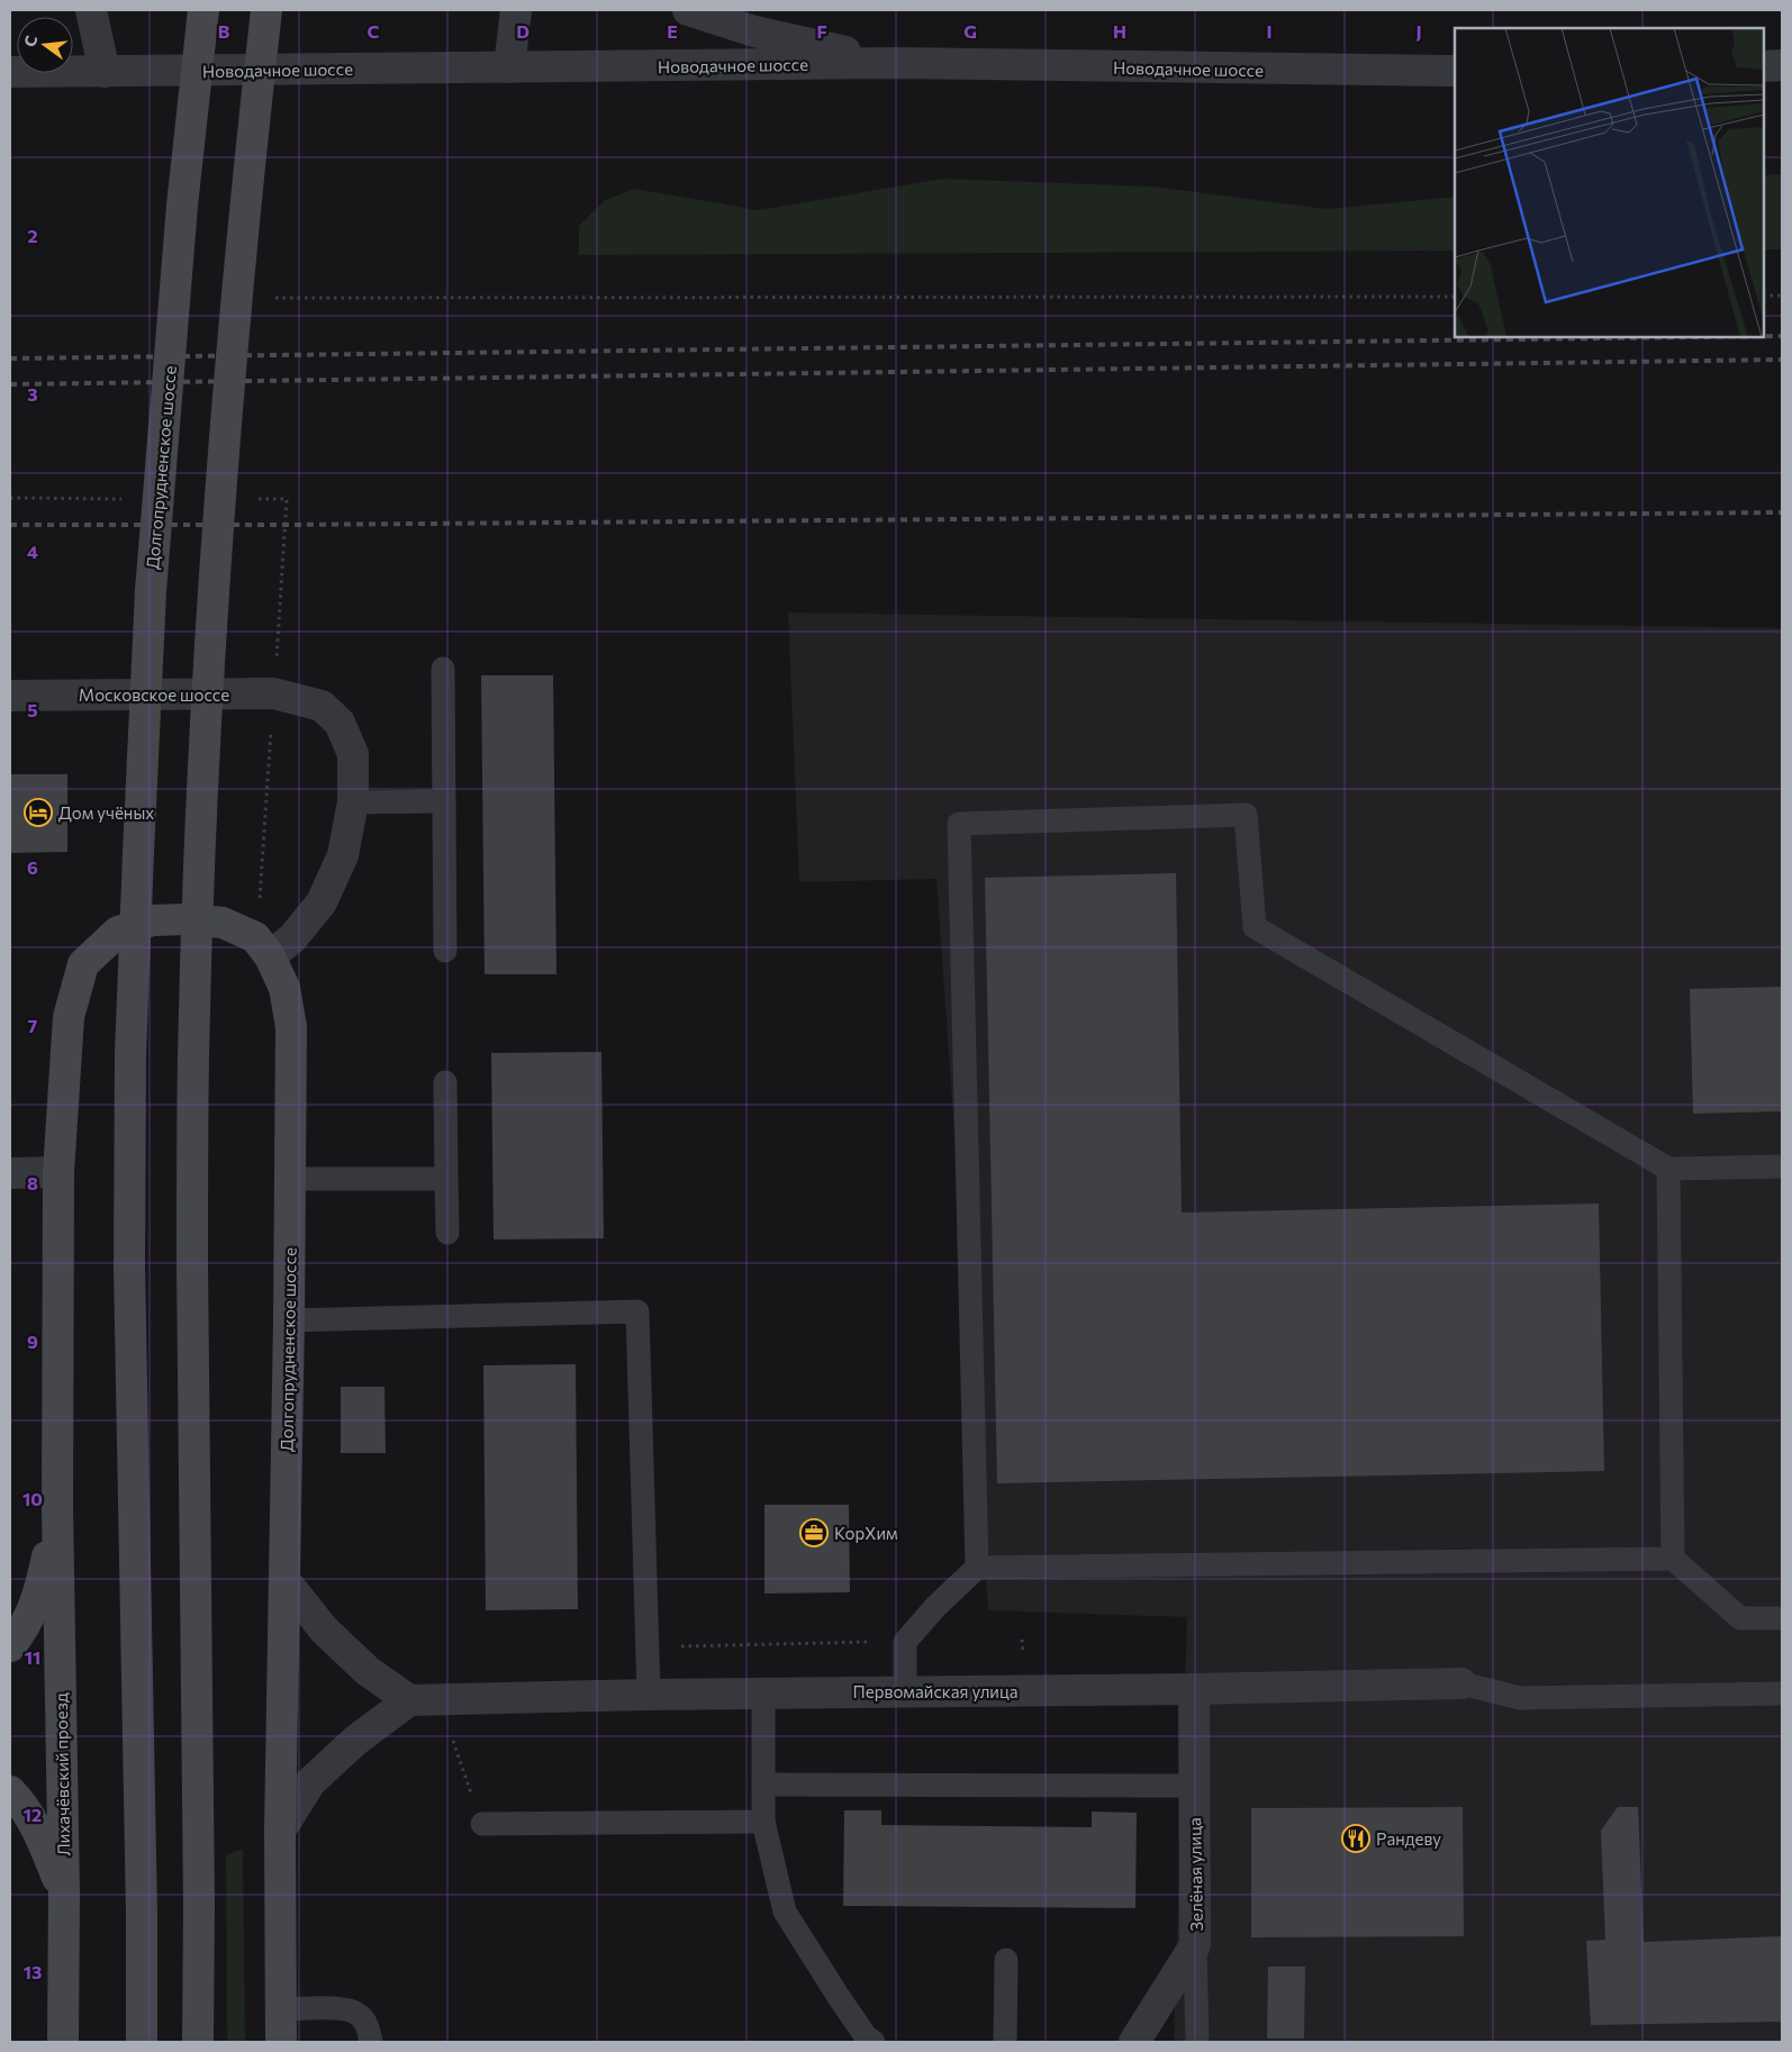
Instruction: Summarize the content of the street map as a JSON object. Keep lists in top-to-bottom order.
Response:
{
  "streets": {
    "main road": ["Долгопрудненское шоссе", "Лихачёвский проезд"],
    "street": [
      "Новодачное шоссе",
      "Московское шоссе",
      "Первомайская улица",
      "Зелёная улица"
    ]
  },
  "crossings": [
    ["Долгопрудненское шоссе", "Московское шоссе"],
    ["Долгопрудненское шоссе", "Лихачёвский проезд"],
    ["Первомайская улица", "Зелёная улица"]
  ],
  "places": {
    "hotel": ["Дом учёных"],
    "office": ["КорХим"],
    "restaurant": ["Рандеву"]
  },
  "north": "left",
  "grid": {
    "columns": [
      "B",
      "C",
      "D",
      "E",
      "F",
      "G",
      "H",
      "I",
      "J"
    ],
    "rows": [
      "2",
      "3",
      "4",
      "5",
      "6",
      "7",
      "8",
      "9",
      "10",
      "11",
      "12",
      "13"
    ]
  }
}
